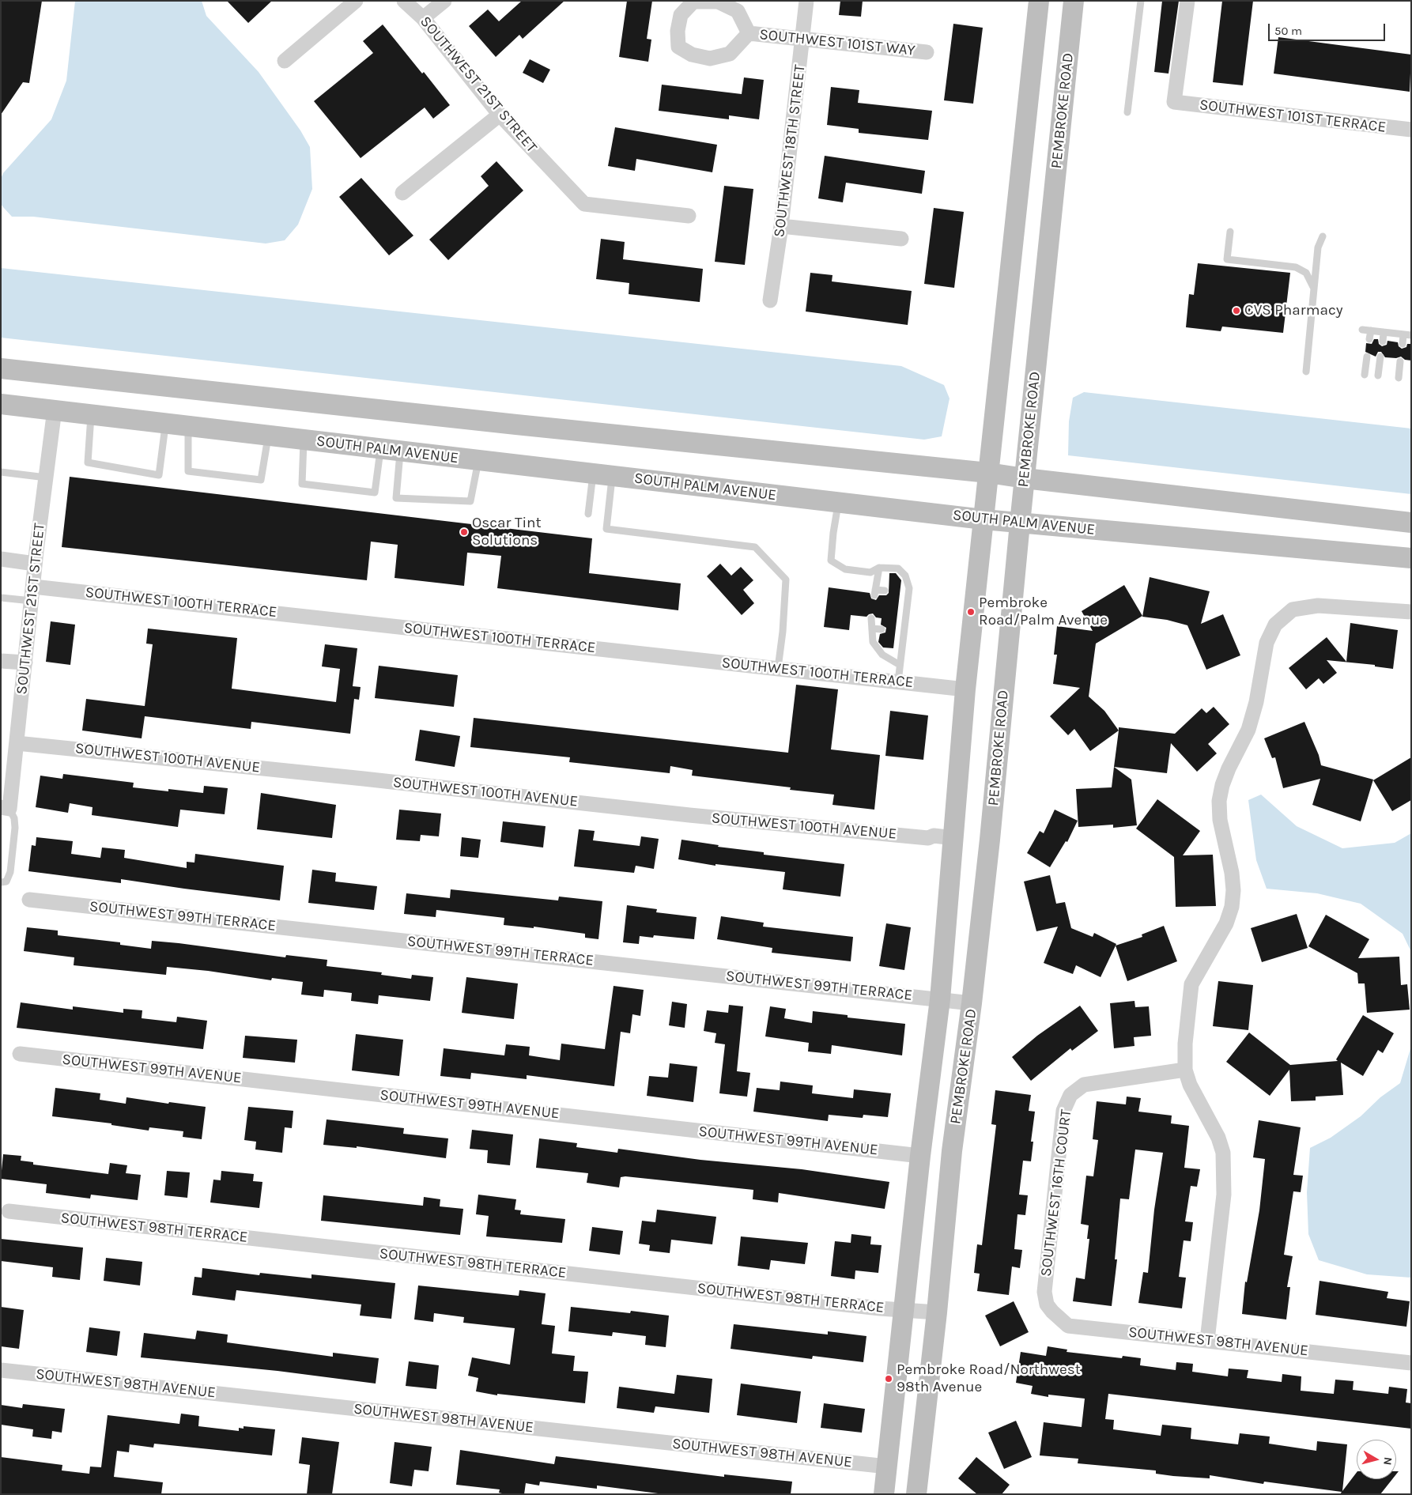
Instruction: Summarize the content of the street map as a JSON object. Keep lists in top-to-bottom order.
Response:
{
  "streets": {
    "main road": ["PEMBROKE ROAD", "SOUTH PALM AVENUE"],
    "street": [
      "SOUTHWEST 101ST WAY",
      "SOUTHWEST 21ST STREET",
      "SOUTHWEST 101ST TERRACE",
      "SOUTHWEST 18TH STREET",
      "SOUTHWEST 100TH TERRACE",
      "SOUTHWEST 100TH AVENUE",
      "SOUTHWEST 99TH TERRACE",
      "SOUTHWEST 99TH AVENUE",
      "SOUTHWEST 16TH COURT",
      "SOUTHWEST 98TH TERRACE",
      "SOUTHWEST 98TH AVENUE"
    ]
  },
  "crossings": [
    ["SOUTHWEST 101ST WAY", "SOUTHWEST 18TH STREET"],
    ["SOUTHWEST 21ST STREET", "SOUTH PALM AVENUE"],
    ["SOUTHWEST 21ST STREET", "SOUTHWEST 100TH TERRACE"],
    ["SOUTHWEST 21ST STREET", "SOUTHWEST 100TH AVENUE"],
    ["PEMBROKE ROAD", "SOUTH PALM AVENUE"],
    ["PEMBROKE ROAD", "SOUTHWEST 100TH TERRACE"],
    ["PEMBROKE ROAD", "SOUTHWEST 100TH AVENUE"],
    ["PEMBROKE ROAD", "SOUTHWEST 99TH TERRACE"],
    ["PEMBROKE ROAD", "SOUTHWEST 99TH AVENUE"],
    ["PEMBROKE ROAD", "SOUTHWEST 98TH TERRACE"],
    ["PEMBROKE ROAD", "SOUTHWEST 98TH AVENUE"],
    ["SOUTHWEST 16TH COURT", "SOUTHWEST 98TH AVENUE"]
  ],
  "places": [
    "CVS Pharmacy",
    "Oscar Tint Solutions",
    "Pembroke Road/Palm Avenue",
    "Pembroke Road/Northwest 98th Avenue"
  ],
  "scale_bar": "50 m",
  "north": "right"
}
